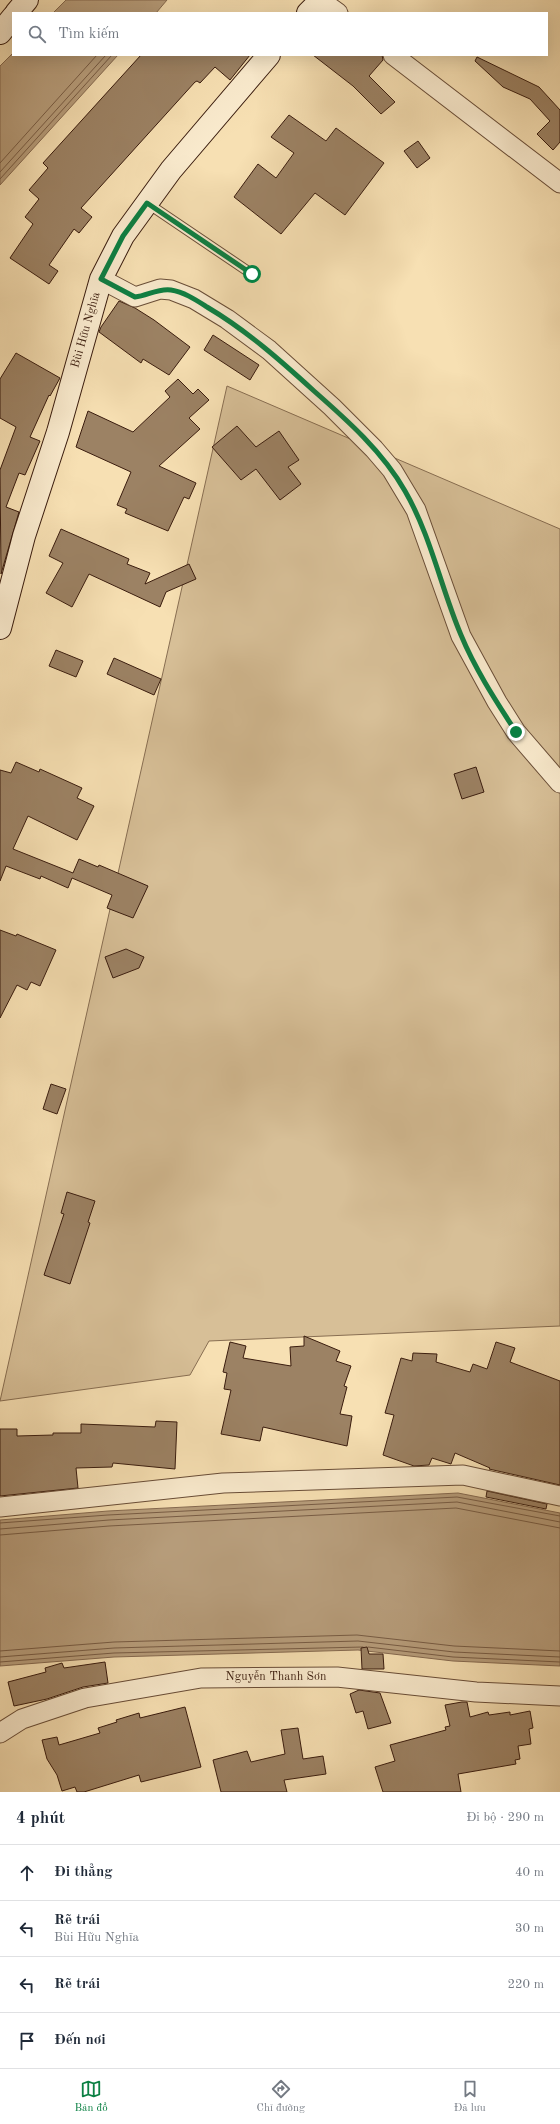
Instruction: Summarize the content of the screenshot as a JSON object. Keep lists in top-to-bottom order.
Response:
{
  "streets": {
    "main road": ["Bùi Hữu Nghĩa"],
    "street": ["Nguyễn Thanh Sơn"]
  },
  "page": {
    "search": "Tìm kiếm",
    "heading": ["4 phút", "Đi bộ · 290 m"],
    "list": [
      ["Đi thẳng", "40 m"],
      ["Rẽ trái", "Bùi Hữu Nghĩa", "30 m"],
      ["Rẽ trái", "220 m"],
      "Đến nơi"
    ],
    "nav": ["Bản đồ", "Chỉ đường", "Đã lưu"]
  }
}
